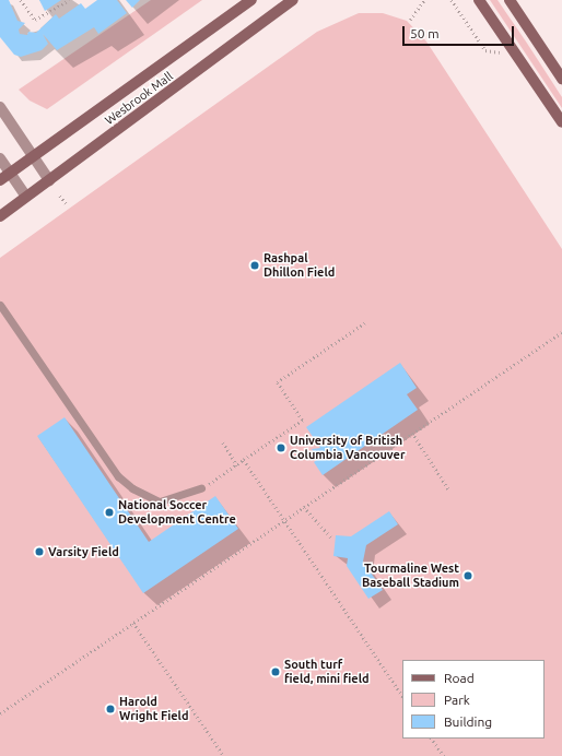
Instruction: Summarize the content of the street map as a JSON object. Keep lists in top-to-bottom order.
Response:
{
  "streets": {
    "main road": ["Wesbrook Mall"]
  },
  "places": [
    "Rashpal Dhillon Field",
    "University of British Columbia Vancouver",
    "National Soccer Development Centre",
    "Varsity Field",
    "Tourmaline West Baseball Stadium",
    "South turf field, mini field",
    "Harold Wright Field"
  ],
  "legend": ["Road", "Park", "Building"],
  "scale_bar": "50 m"
}
